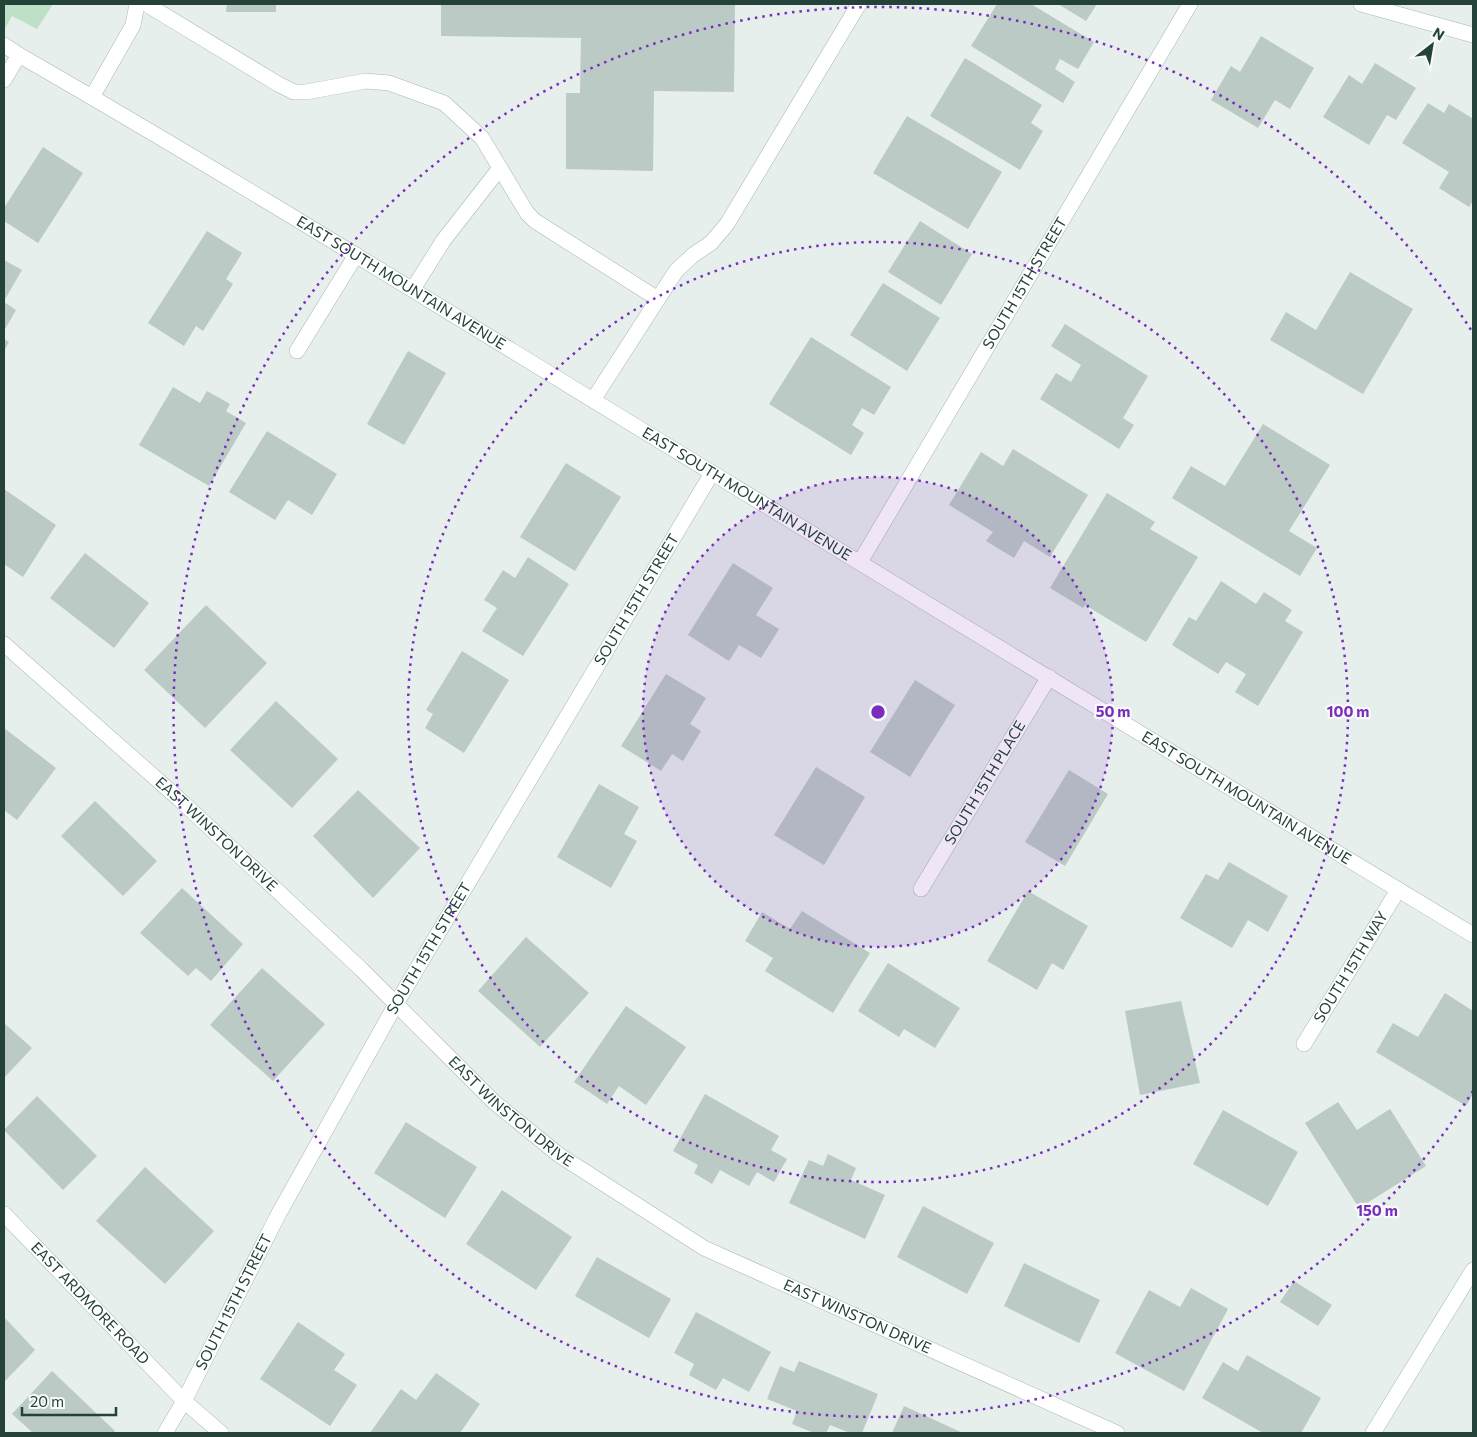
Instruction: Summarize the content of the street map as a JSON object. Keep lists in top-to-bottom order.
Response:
{
  "streets": {
    "street": [
      "EAST SOUTH MOUNTAIN AVENUE",
      "SOUTH 15TH STREET",
      "SOUTH 15TH PLACE",
      "EAST WINSTON DRIVE",
      "SOUTH 15TH WAY",
      "EAST ARDMORE ROAD"
    ]
  },
  "crossings": [
    ["EAST SOUTH MOUNTAIN AVENUE", "SOUTH 15TH STREET"],
    ["EAST SOUTH MOUNTAIN AVENUE", "SOUTH 15TH PLACE"],
    ["EAST SOUTH MOUNTAIN AVENUE", "SOUTH 15TH WAY"],
    ["SOUTH 15TH STREET", "EAST WINSTON DRIVE"],
    ["SOUTH 15TH STREET", "EAST ARDMORE ROAD"]
  ],
  "scale_bar": "20 m",
  "north": "top right",
  "rings": ["50 m", "100 m", "150 m"]
}
